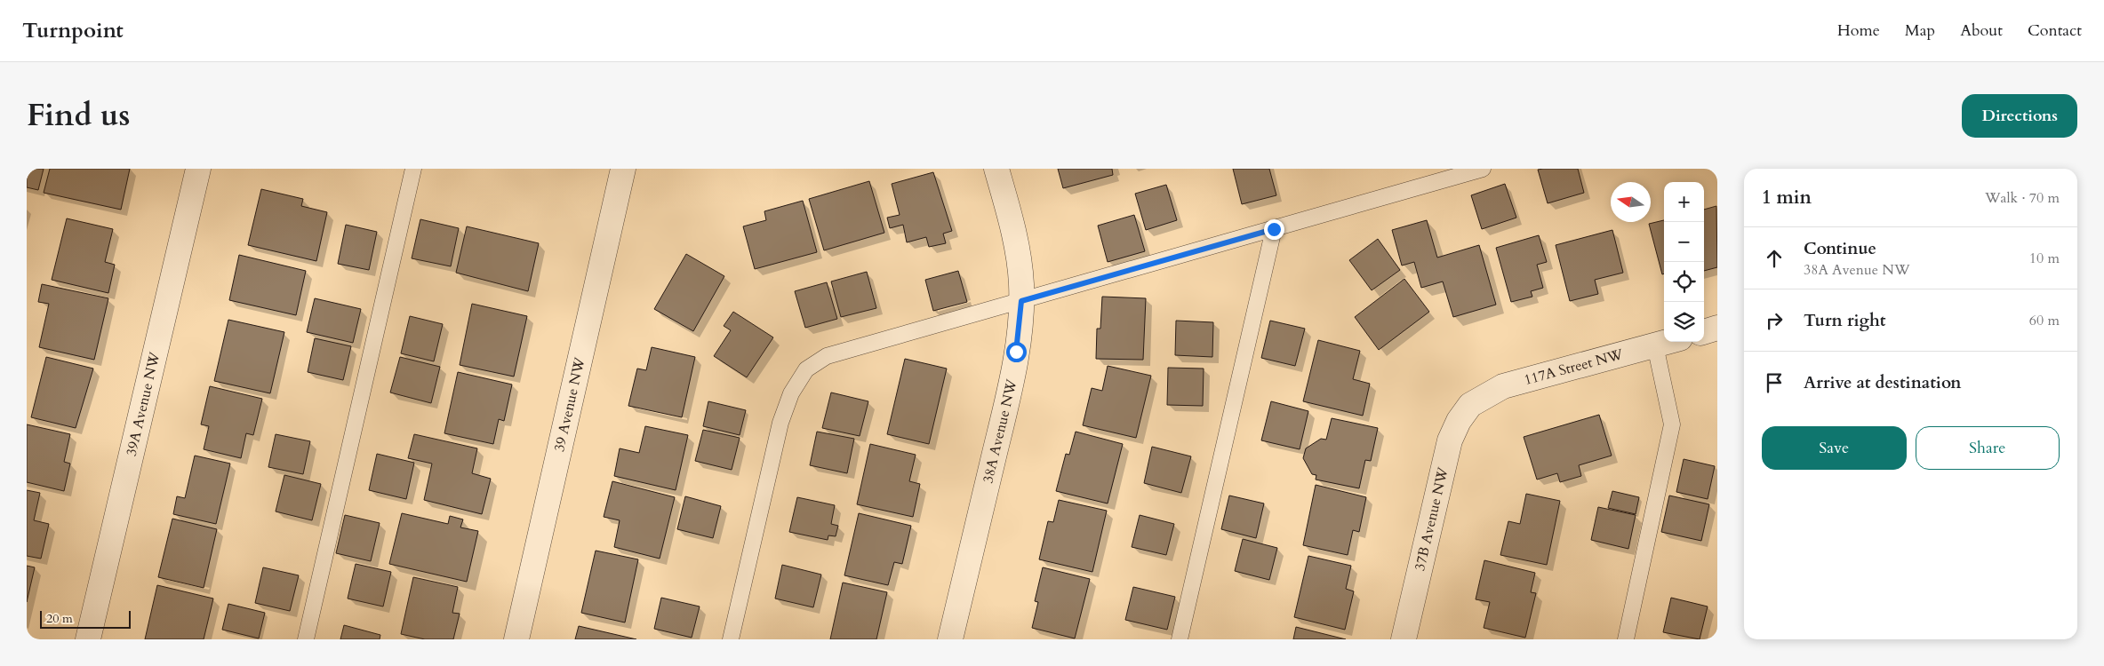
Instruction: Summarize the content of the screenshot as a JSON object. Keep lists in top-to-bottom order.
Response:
{
  "streets": {
    "street": [
      "117A Street NW",
      "39A Avenue NW",
      "39 Avenue NW",
      "38A Avenue NW",
      "37B Avenue NW"
    ]
  },
  "crossings": [
    ["117A Street NW", "37B Avenue NW"]
  ],
  "scale_bar": "20 m",
  "north": "left",
  "page": {
    "header": "Turnpoint",
    "nav": [
      "Home",
      "Map",
      "About",
      "Contact"
    ],
    "title": "Find us",
    "buttons": [
      "Directions",
      ["Save", "Share"]
    ],
    "heading": ["1 min", "Walk · 70 m"],
    "map_buttons": ["+", "−"],
    "list": [
      ["Continue", "38A Avenue NW", "10 m"],
      ["Turn right", "60 m"],
      "Arrive at destination"
    ],
    "scale": "20 m"
  }
}
